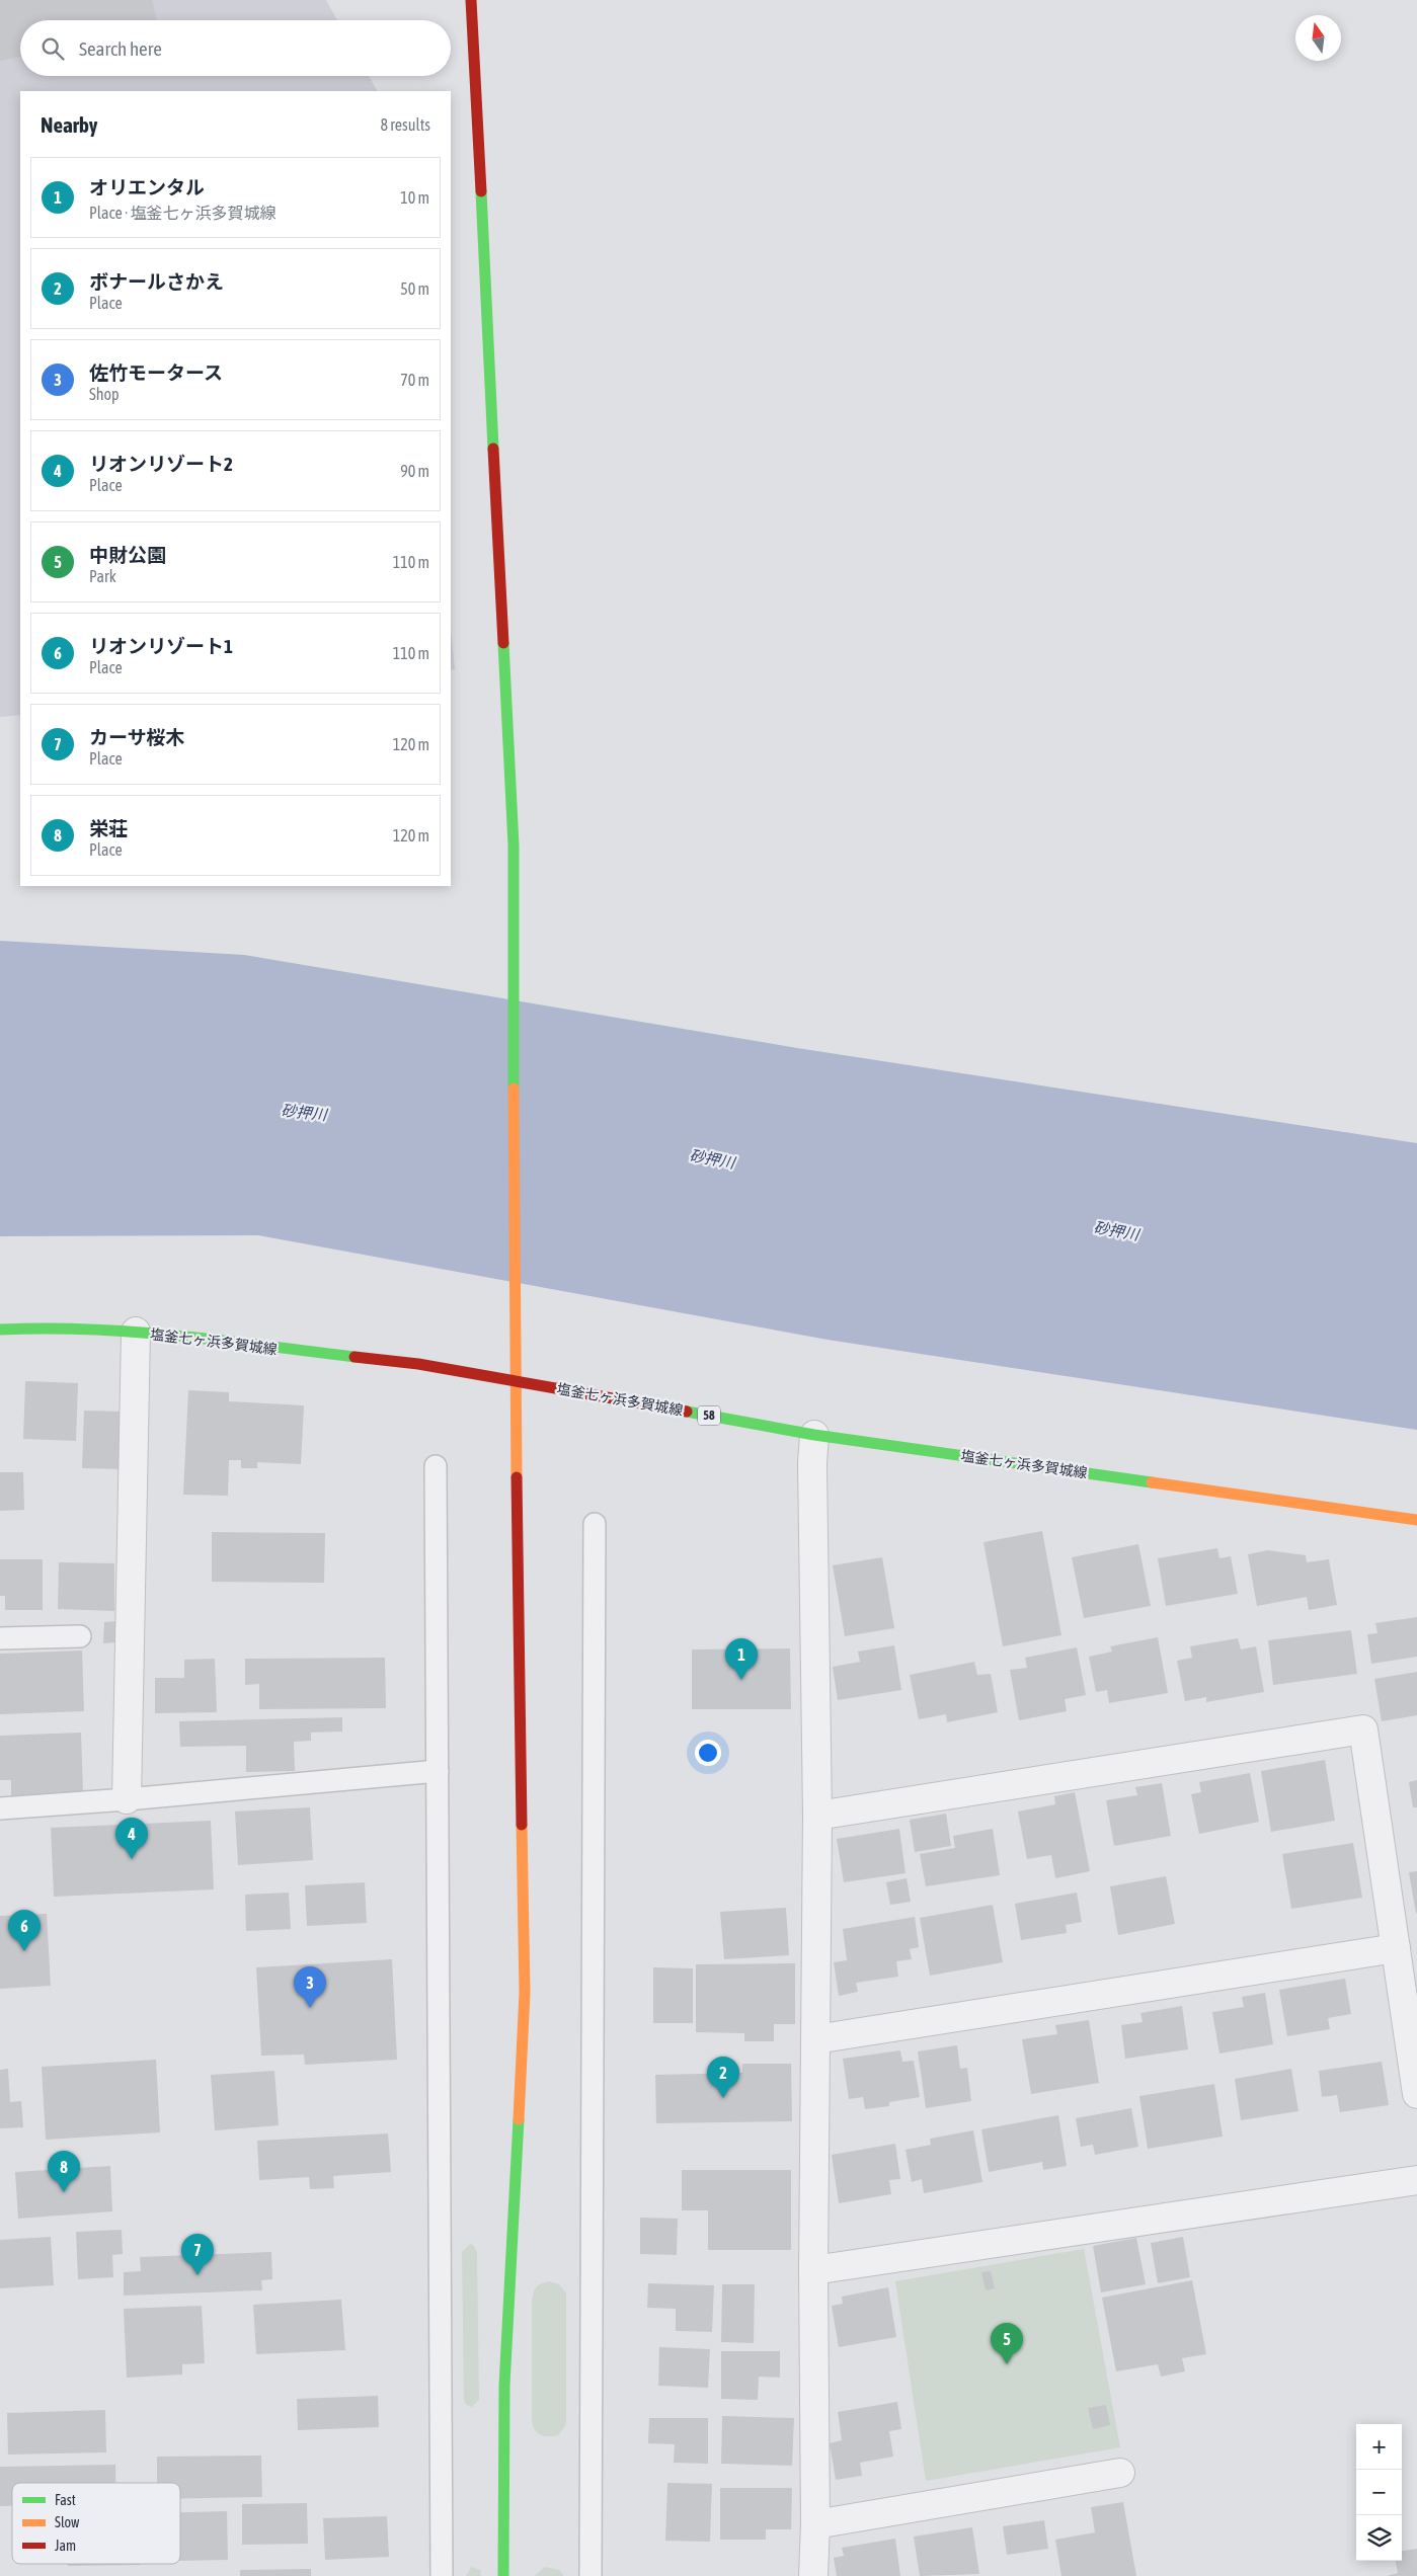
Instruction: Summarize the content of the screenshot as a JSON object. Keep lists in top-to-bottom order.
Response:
{
  "streets": {
    "street": ["塩釜七ヶ浜多賀城線", "58"]
  },
  "water": ["砂押川"],
  "legend": ["Fast", "Slow", "Jam"],
  "north": "top",
  "page": {
    "search": "Search here",
    "heading": ["Nearby", "8 results"],
    "list": [
      {
        "mark": "1",
        "name": "オリエンタル",
        "note": "Place · 塩釜七ヶ浜多賀城線",
        "value": "10 m"
      },
      {
        "mark": "2",
        "name": "ボナールさかえ",
        "note": "Place",
        "value": "50 m"
      },
      {
        "mark": "3",
        "name": "佐竹モータース",
        "note": "Shop",
        "value": "70 m"
      },
      {
        "mark": "4",
        "name": "リオンリゾート2",
        "note": "Place",
        "value": "90 m"
      },
      {
        "mark": "5",
        "name": "中財公園",
        "note": "Park",
        "value": "110 m"
      },
      {
        "mark": "6",
        "name": "リオンリゾート1",
        "note": "Place",
        "value": "110 m"
      },
      {
        "mark": "7",
        "name": "カーサ桜木",
        "note": "Place",
        "value": "120 m"
      },
      {
        "mark": "8",
        "name": "栄荘",
        "note": "Place",
        "value": "120 m"
      }
    ],
    "pins": [
      "1",
      "4",
      "6",
      "3",
      "2",
      "8",
      "7",
      "5"
    ],
    "map_buttons": ["+", "−"]
  }
}
